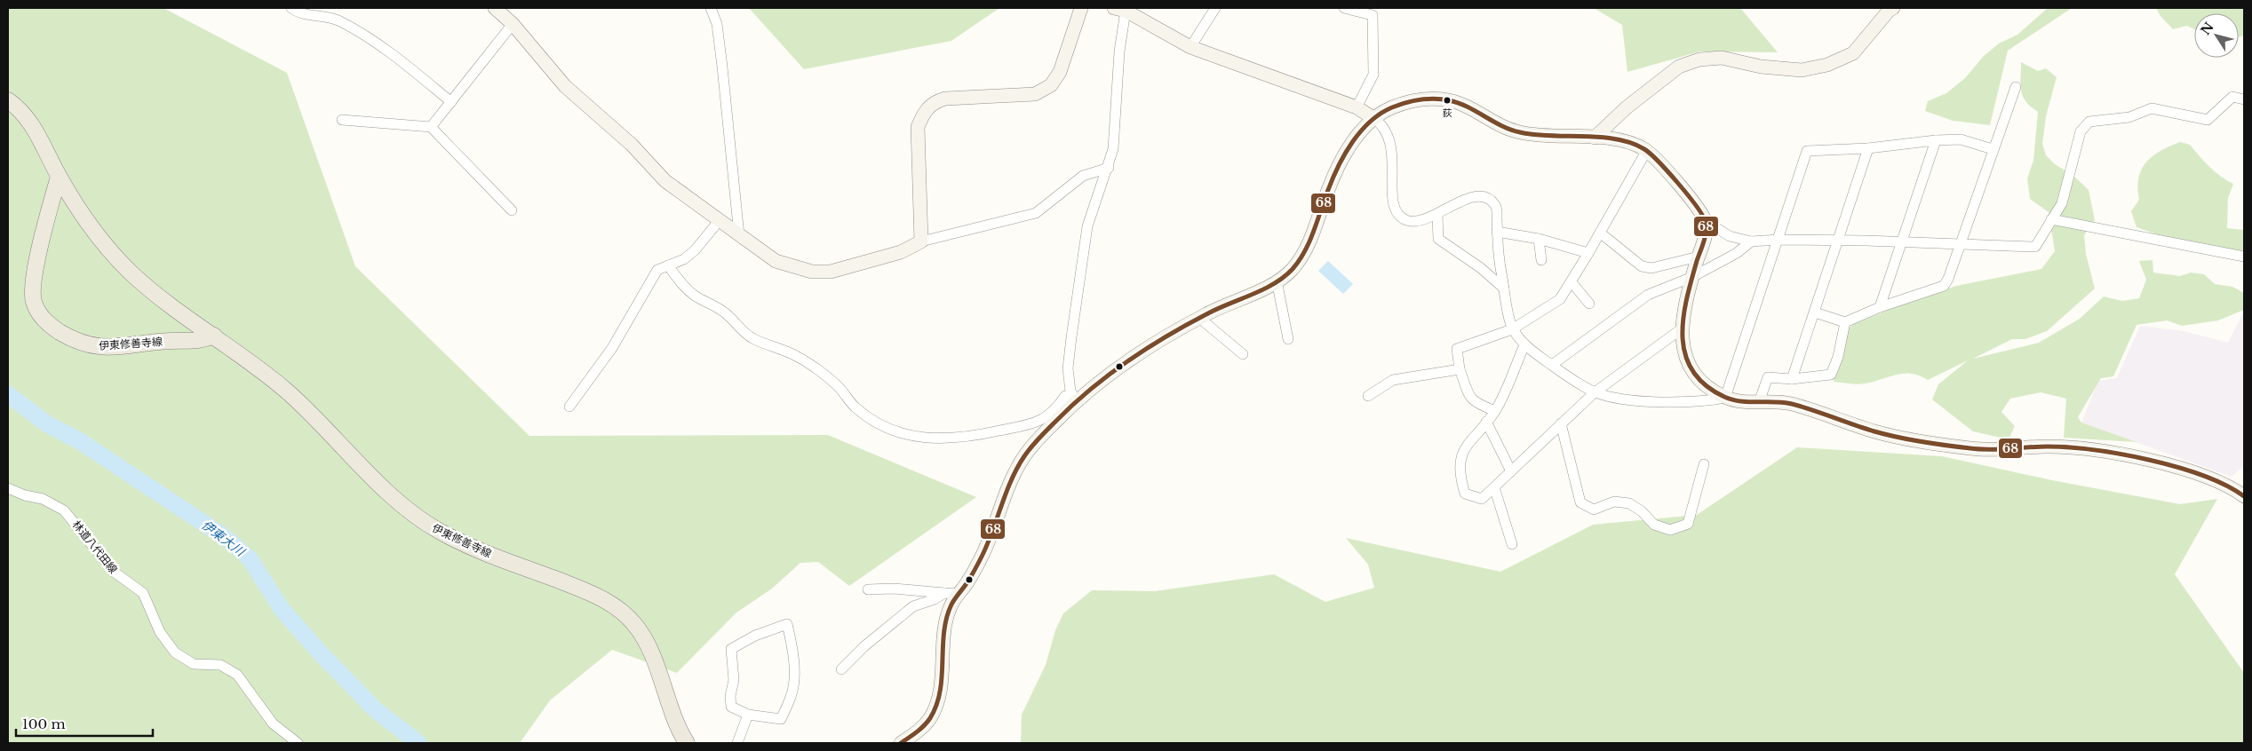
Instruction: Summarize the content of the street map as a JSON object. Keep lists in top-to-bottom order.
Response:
{
  "streets": {
    "main road": ["伊東修善寺線"],
    "street": ["林道八代田線"]
  },
  "water": ["伊東大川"],
  "places": ["荻"],
  "lines": ["transit line 68"],
  "scale_bar": "100 m",
  "north": "top left"
}
